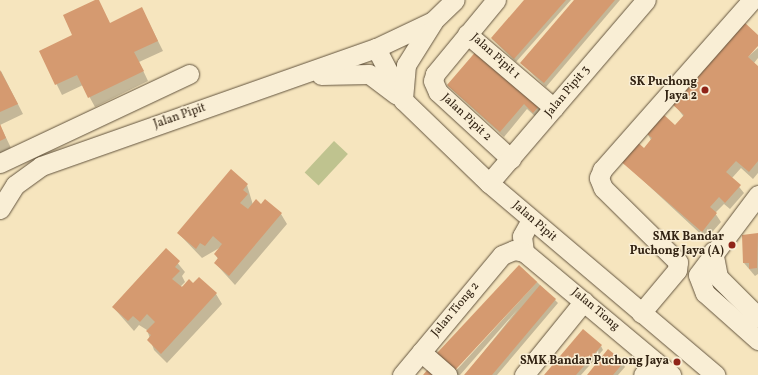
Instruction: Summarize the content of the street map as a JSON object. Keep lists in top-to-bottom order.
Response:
{
  "streets": {
    "street": [
      "Jalan Pipit 1",
      "Jalan Pipit 3",
      "Jalan Pipit",
      "Jalan Pipit 2",
      "Jalan Tiong 2",
      "Jalan Tiong"
    ]
  },
  "crossings": [
    ["Jalan Pipit 1", "Jalan Pipit 3"],
    ["Jalan Pipit 1", "Jalan Pipit 2"],
    ["Jalan Pipit 3", "Jalan Pipit"],
    ["Jalan Pipit 3", "Jalan Pipit 2"],
    ["Jalan Tiong 2", "Jalan Tiong"]
  ],
  "places": ["SK Puchong Jaya 2", "SMK Bandar Puchong Jaya (A)", "SMK Bandar Puchong Jaya"]
}
